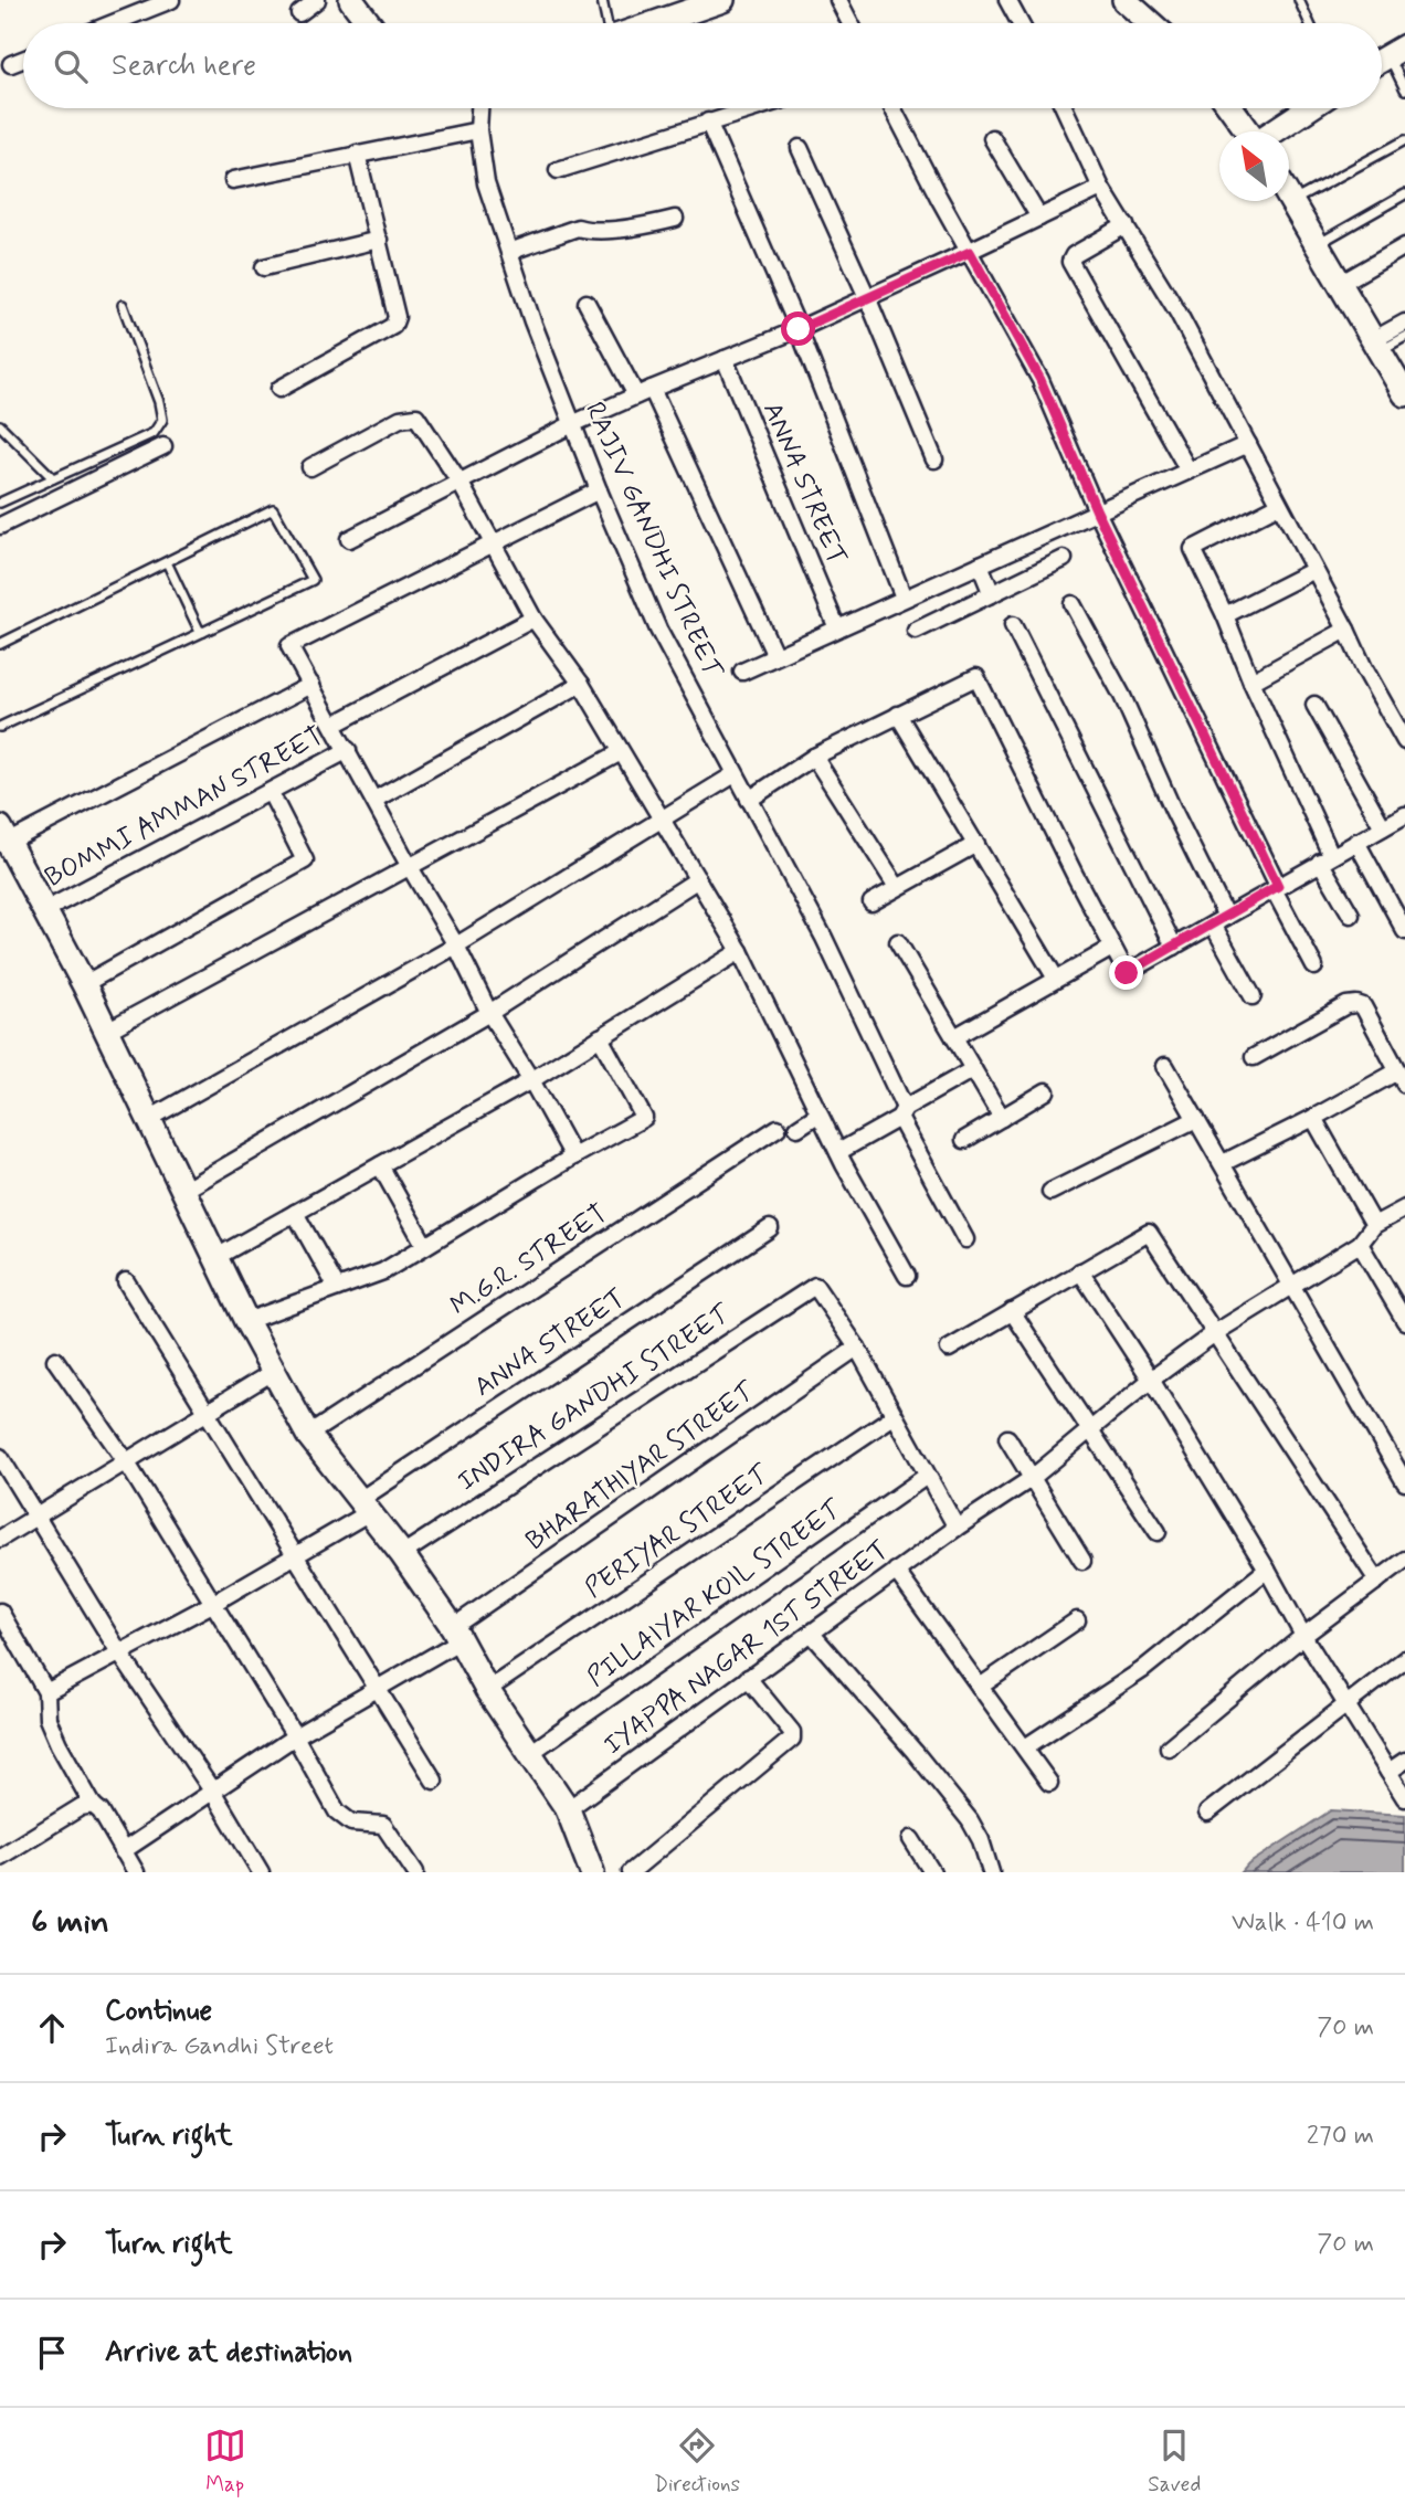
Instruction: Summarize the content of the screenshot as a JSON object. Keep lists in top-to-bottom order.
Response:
{
  "streets": {
    "street": [
      "ANNA STREET",
      "RAJIV GANDHI STREET",
      "BOMMI AMMAN STREET",
      "M.G.R. STREET",
      "INDIRA GANDHI STREET",
      "BHARATHIYAR STREET",
      "PERIYAR STREET",
      "PILLAIYAR KOIL STREET",
      "IYAPPA NAGAR 1ST STREET"
    ]
  },
  "crossings": [
    ["INDIRA GANDHI STREET", "BHARATHIYAR STREET"]
  ],
  "north": "top left",
  "page": {
    "search": "Search here",
    "heading": ["6 min", "Walk · 410 m"],
    "list": [
      ["Continue", "Indira Gandhi Street", "70 m"],
      ["Turn right", "270 m"],
      ["Turn right", "70 m"],
      "Arrive at destination"
    ],
    "nav": ["Map", "Directions", "Saved"]
  }
}
